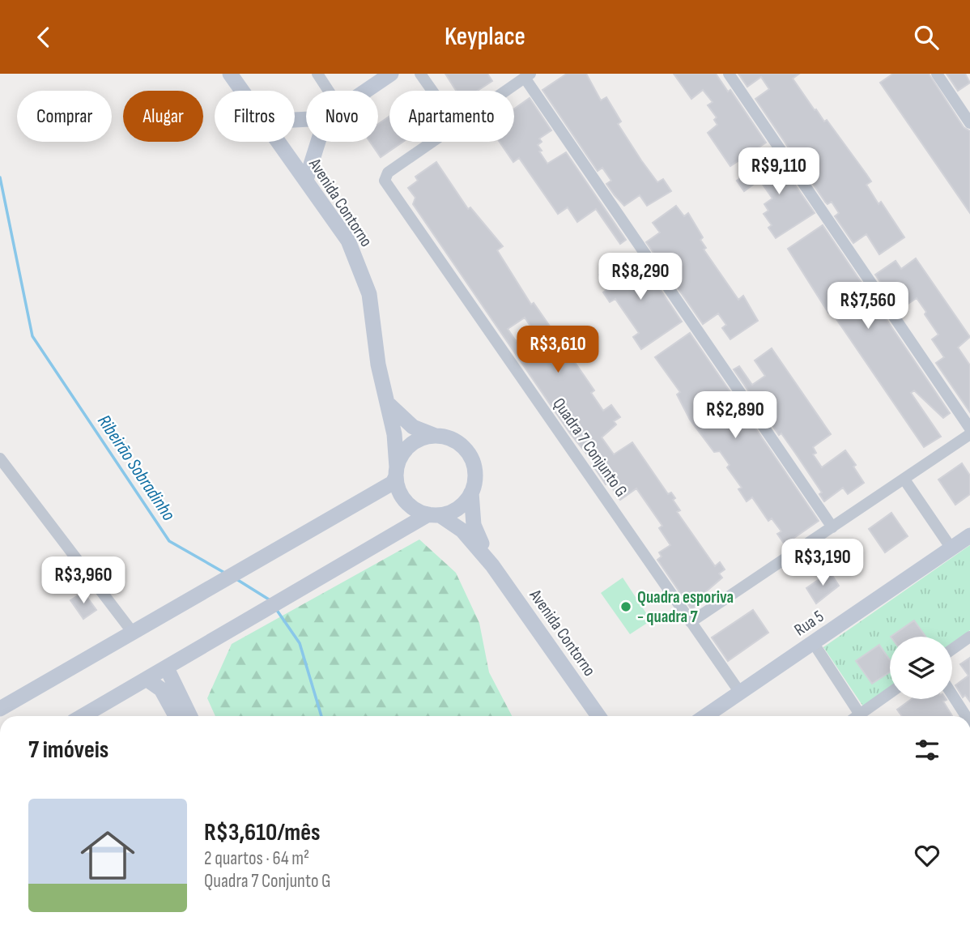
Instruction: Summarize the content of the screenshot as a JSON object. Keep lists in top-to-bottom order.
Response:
{
  "streets": {
    "main road": ["Avenida Contorno", "Rua 5"],
    "street": ["Quadra 7 Conjunto G"]
  },
  "crossings": [
    ["Quadra 7 Conjunto G", "Rua 5"]
  ],
  "water": ["Ribeirão Sobradinho"],
  "places": ["Quadra esporiva - quadra 7"],
  "page": {
    "header": "Keyplace",
    "chip": [
      "Comprar",
      "Alugar",
      "Filtros",
      "Novo",
      "Apartamento"
    ],
    "price": [
      "R$9,110",
      "R$8,290",
      "R$7,560",
      "R$3,610",
      "R$2,890",
      "R$3,190",
      "R$3,960"
    ],
    "heading": "7 imóveis",
    "list": [
      {
        "name": "R$3,610/mês",
        "note": "2 quartos · 64 m² · Quadra 7 Conjunto G"
      }
    ]
  }
}
